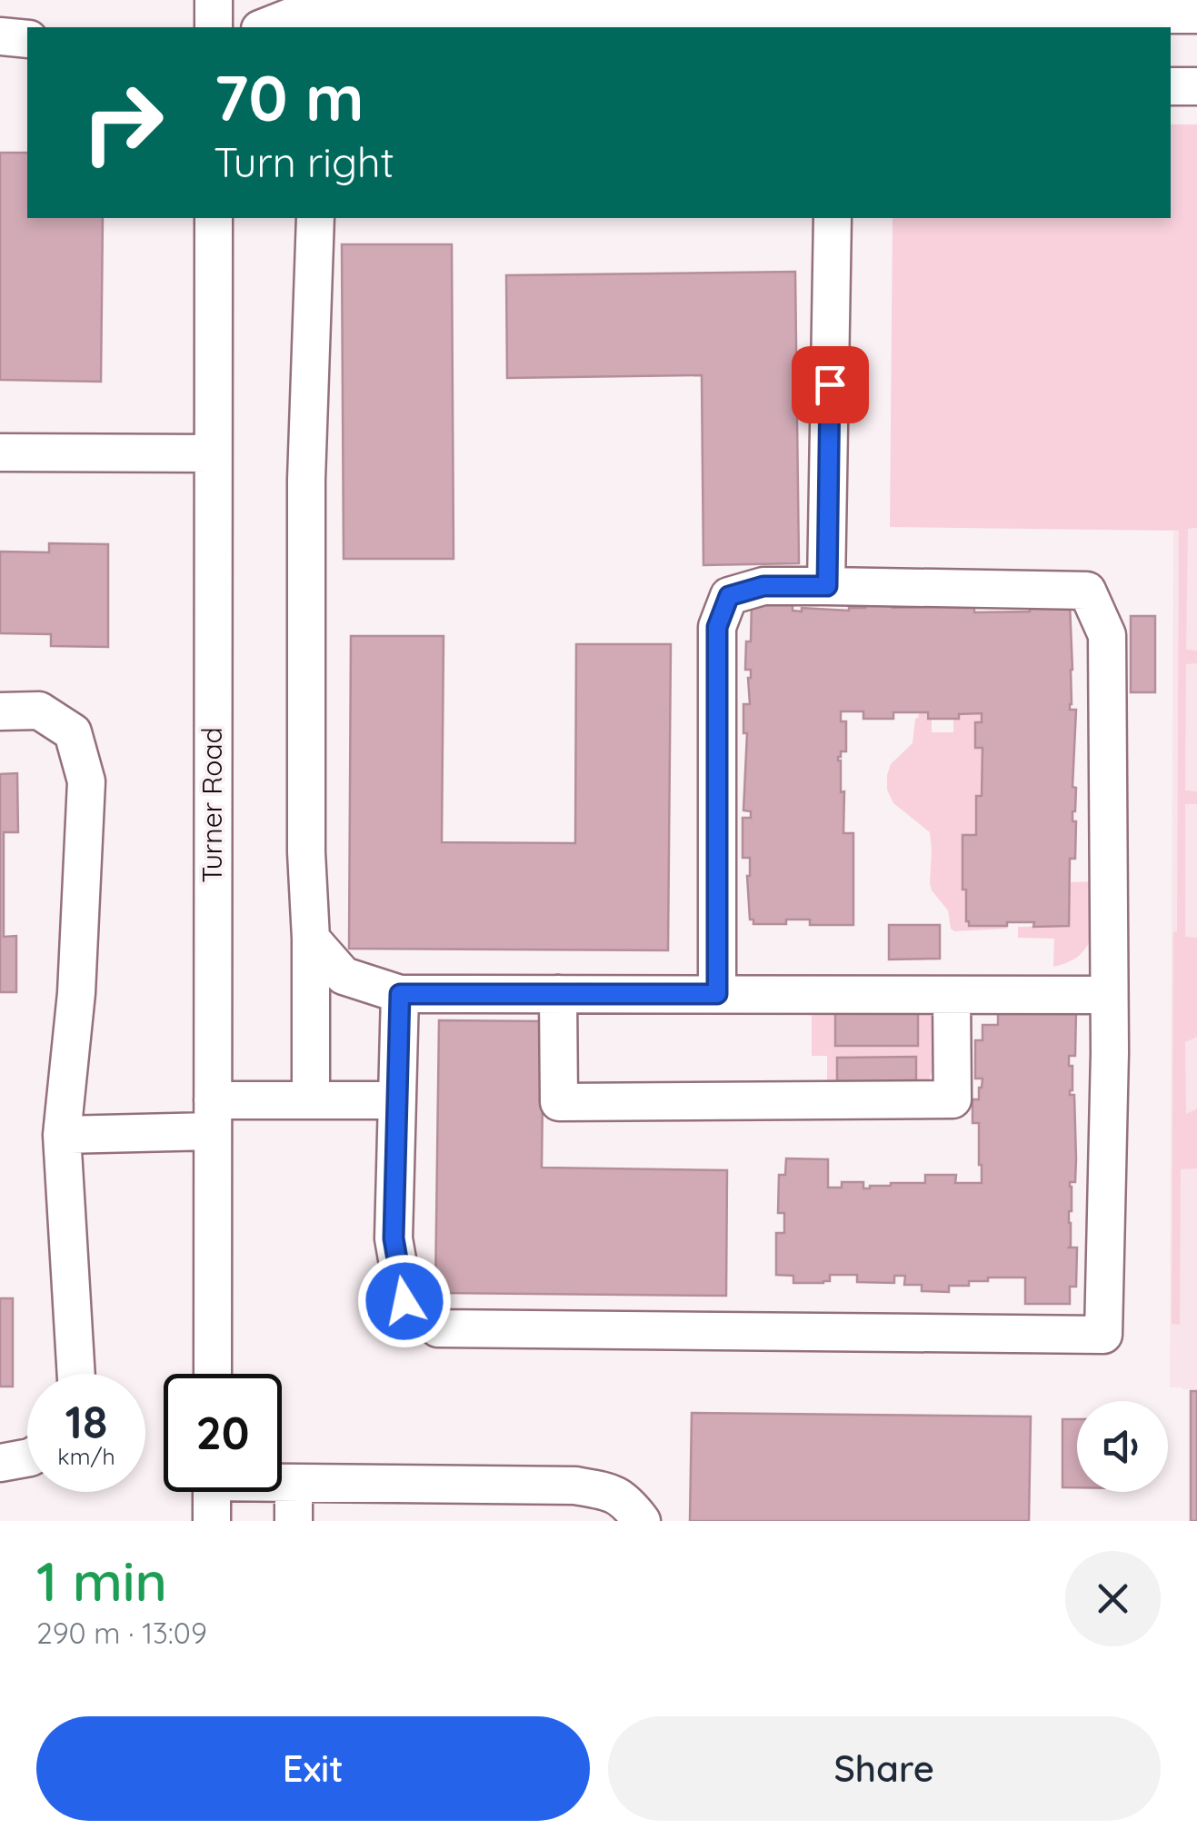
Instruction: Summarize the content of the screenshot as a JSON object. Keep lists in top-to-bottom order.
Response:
{
  "streets": {
    "street": ["Turner Road"]
  },
  "page": {
    "turn": ["70 m", "Turn right"],
    "speed": "18 km/h",
    "limit": "20",
    "heading": ["1 min", "290 m · 13:09"],
    "buttons": ["Exit", "Share"]
  }
}
